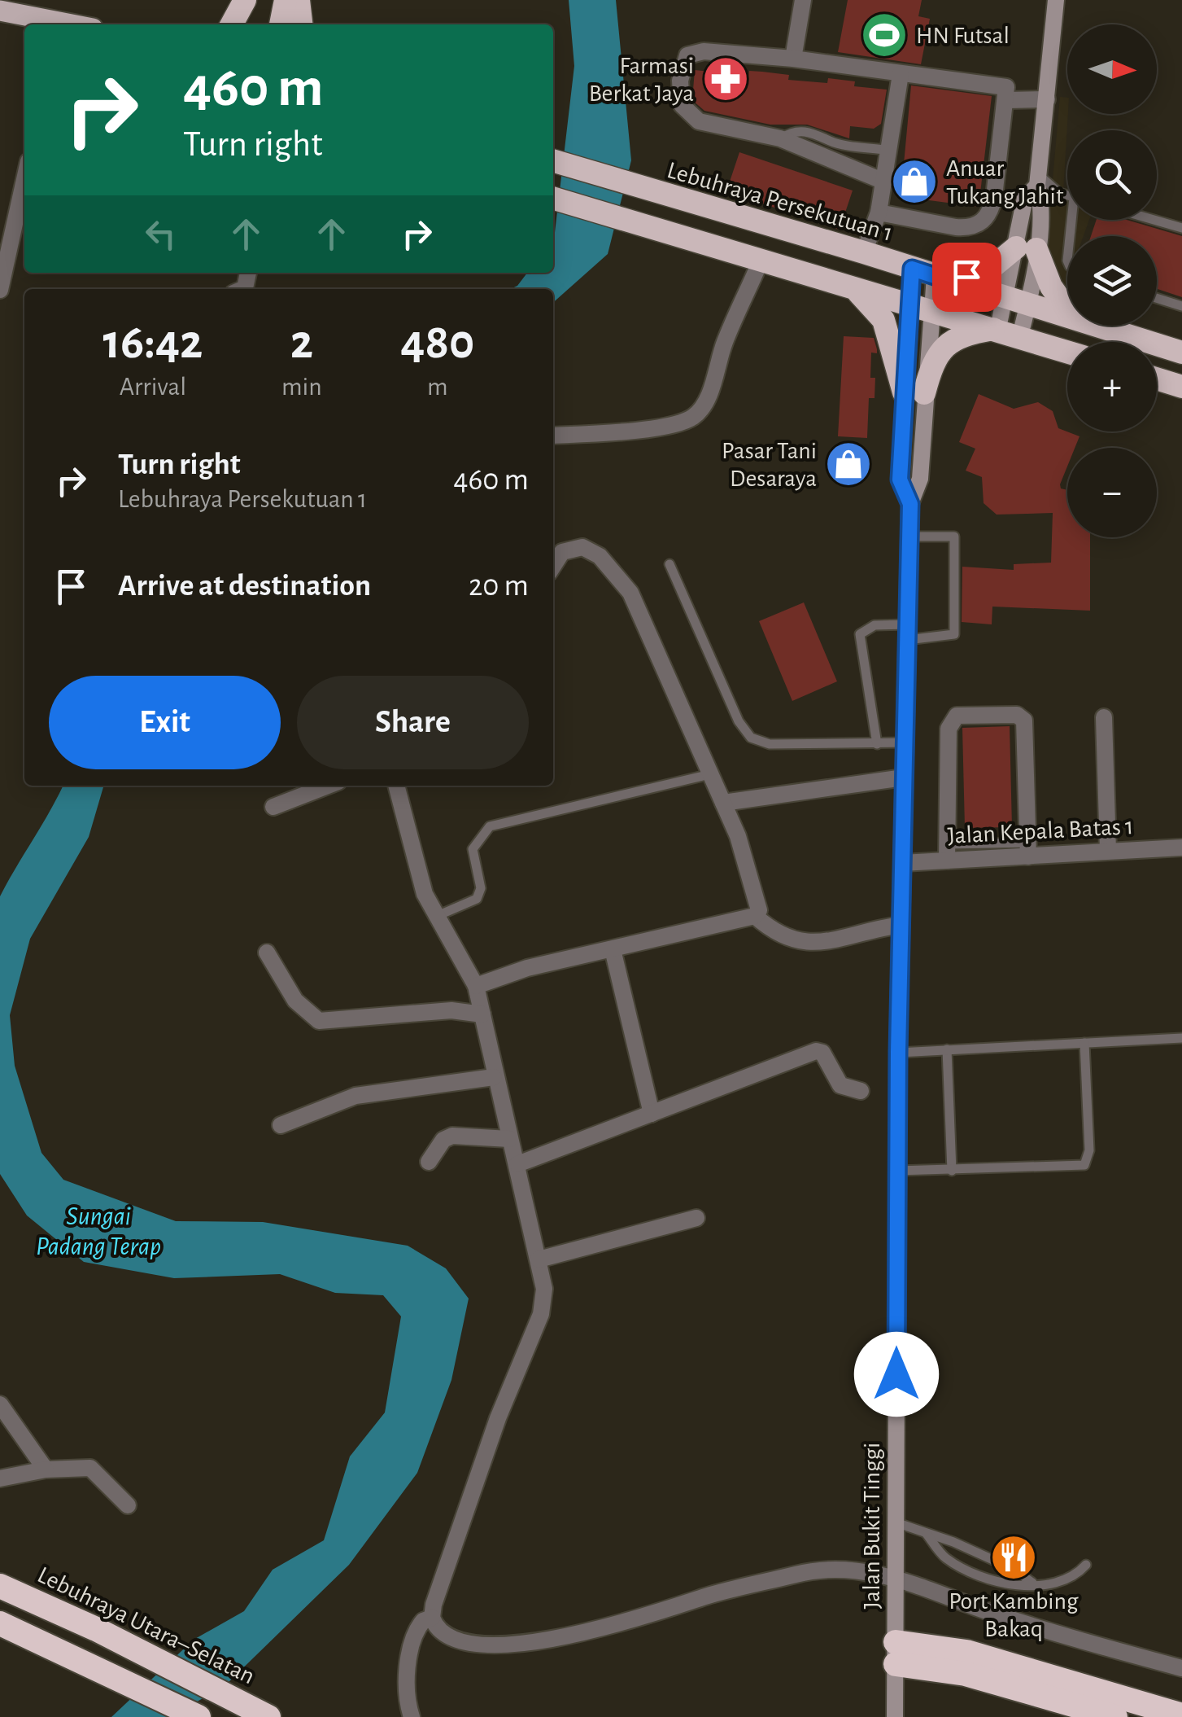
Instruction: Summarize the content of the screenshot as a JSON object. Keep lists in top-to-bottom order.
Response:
{
  "streets": {
    "highway": ["Lebuhraya Persekutuan 1", "Lebuhraya Utara–Selatan"],
    "main road": ["Jalan Bukit Tinggi"],
    "street": ["Jalan Kepala Batas 1"]
  },
  "crossings": [
    ["Lebuhraya Persekutuan 1", "Jalan Bukit Tinggi"],
    ["Jalan Kepala Batas 1", "Jalan Bukit Tinggi"]
  ],
  "water": ["Sungai Padang Terap"],
  "places": {
    "sports": ["HN Futsal"],
    "pharmacy": ["Farmasi Berkat Jaya"],
    "shop": ["Anuar Tukang Jahit", "Pasar Tani Desaraya"],
    "restaurant": ["Port Kambing Bakaq"]
  },
  "north": "right",
  "page": {
    "map_buttons": ["+", "−"],
    "turn": ["460 m", "Turn right"],
    "eta": [
      "16:42",
      "Arrival",
      "2",
      "min",
      "480",
      "m"
    ],
    "list": [
      {
        "name": "Turn right",
        "note": "Lebuhraya Persekutuan 1",
        "value": "460 m"
      },
      {
        "name": "Arrive at destination",
        "value": "20 m"
      }
    ],
    "buttons": ["Exit", "Share"]
  }
}
